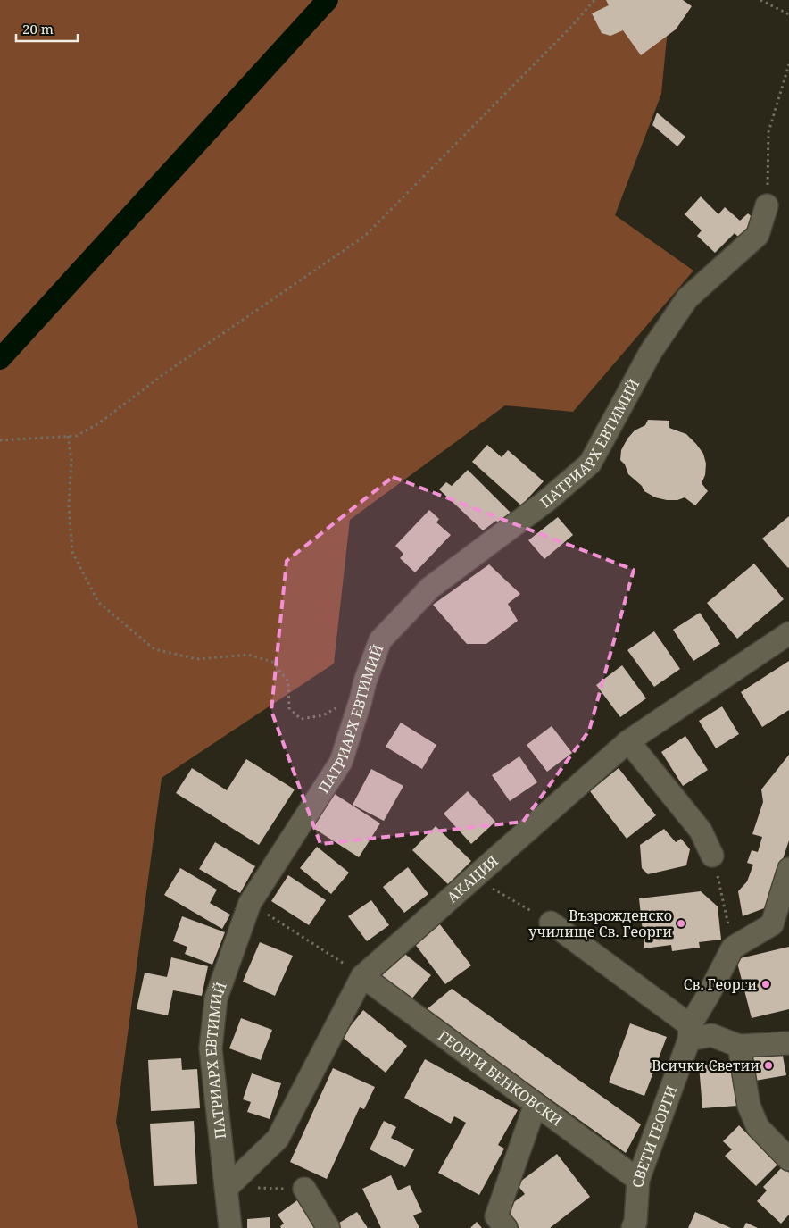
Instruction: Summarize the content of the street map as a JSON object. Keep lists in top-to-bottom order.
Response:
{
  "streets": {
    "street": [
      "ПАТРИАРХ ЕВТИМИЙ",
      "АКАЦИЯ",
      "ГЕОРГИ БЕНКОВСКИ",
      "СВЕТИ ГЕОРГИ"
    ]
  },
  "crossings": [
    ["ПАТРИАРХ ЕВТИМИЙ", "АКАЦИЯ"],
    ["АКАЦИЯ", "ГЕОРГИ БЕНКОВСКИ"],
    ["ГЕОРГИ БЕНКОВСКИ", "СВЕТИ ГЕОРГИ"]
  ],
  "places": ["Възрожденско училище Св. Георги", "Св. Георги", "Всички Светии"],
  "scale_bar": "20 m"
}
